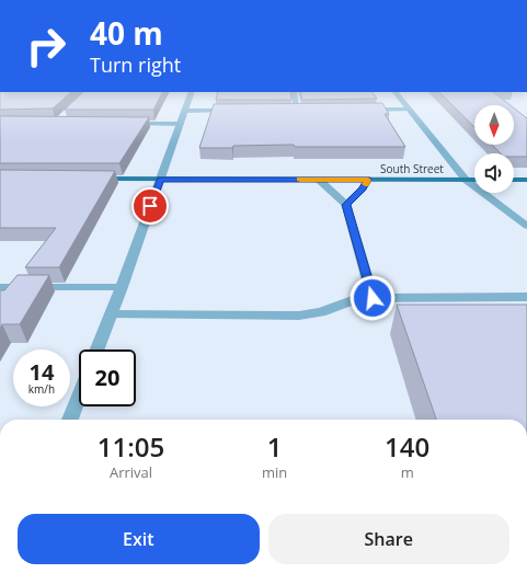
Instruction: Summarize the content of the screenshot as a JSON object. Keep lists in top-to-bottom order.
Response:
{
  "streets": {
    "main road": ["South Street"]
  },
  "north": "bottom",
  "page": {
    "turn": ["40 m", "Turn right"],
    "speed": "14 km/h",
    "limit": "20",
    "eta": [
      "11:05",
      "Arrival",
      "1",
      "min",
      "140",
      "m"
    ],
    "buttons": ["Exit", "Share"]
  }
}
